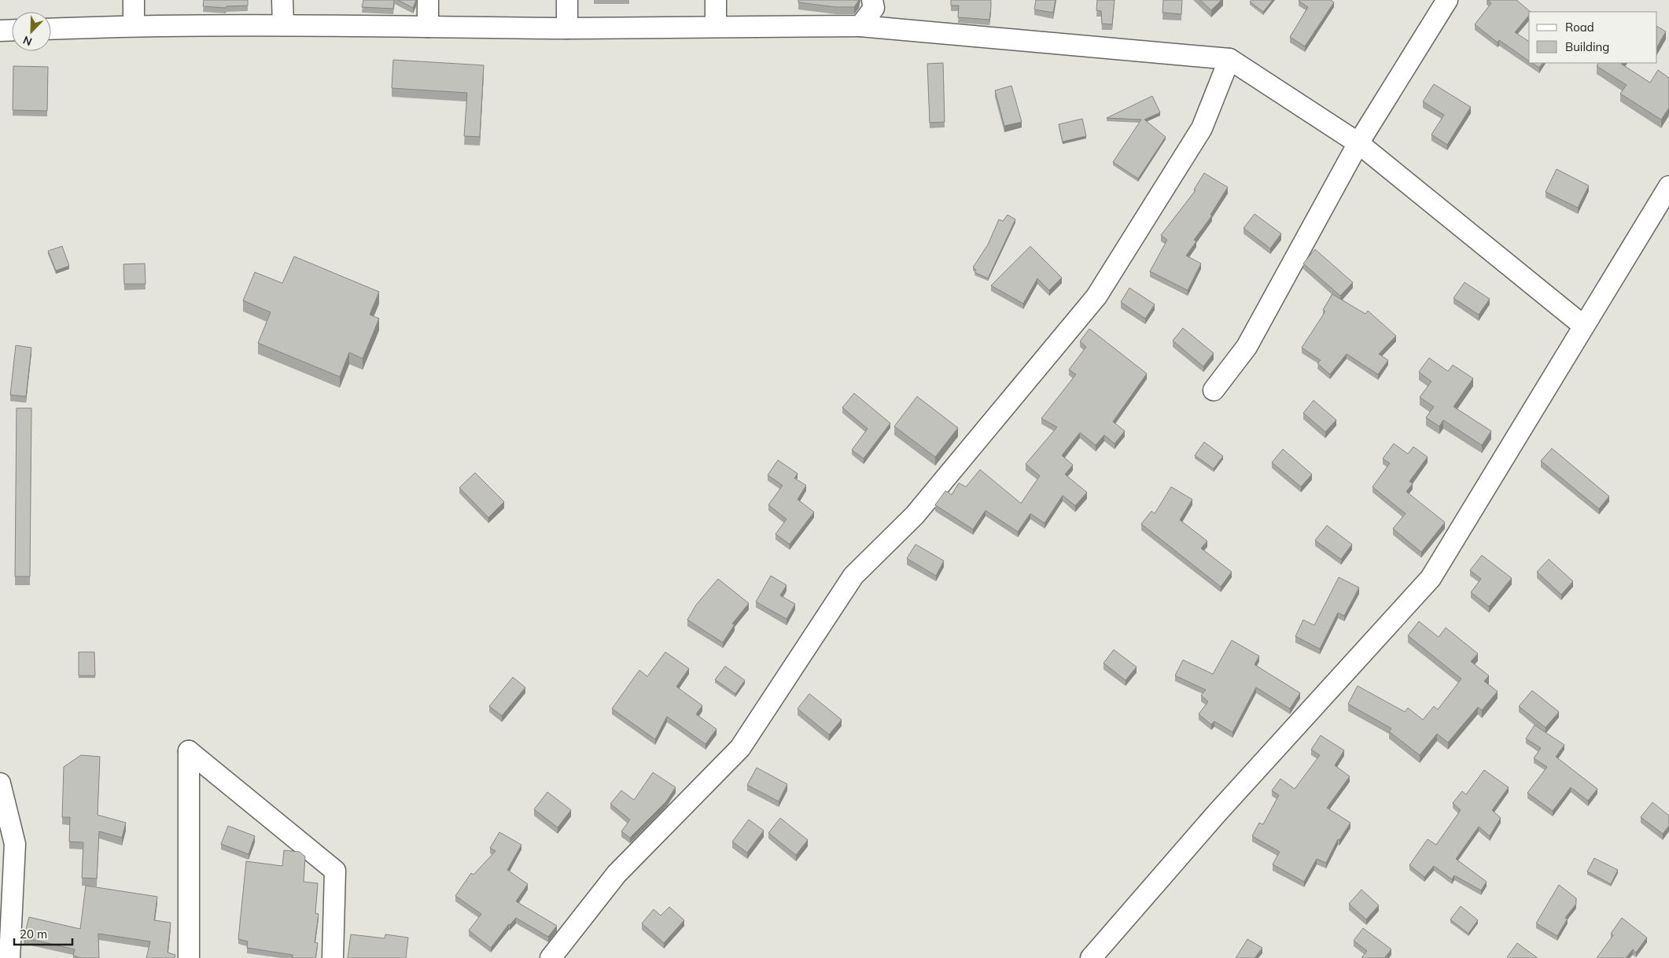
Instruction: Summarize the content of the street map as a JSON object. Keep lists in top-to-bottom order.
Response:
{
  "legend": ["Road", "Building"],
  "scale_bar": "20 m",
  "north": "bottom left"
}
